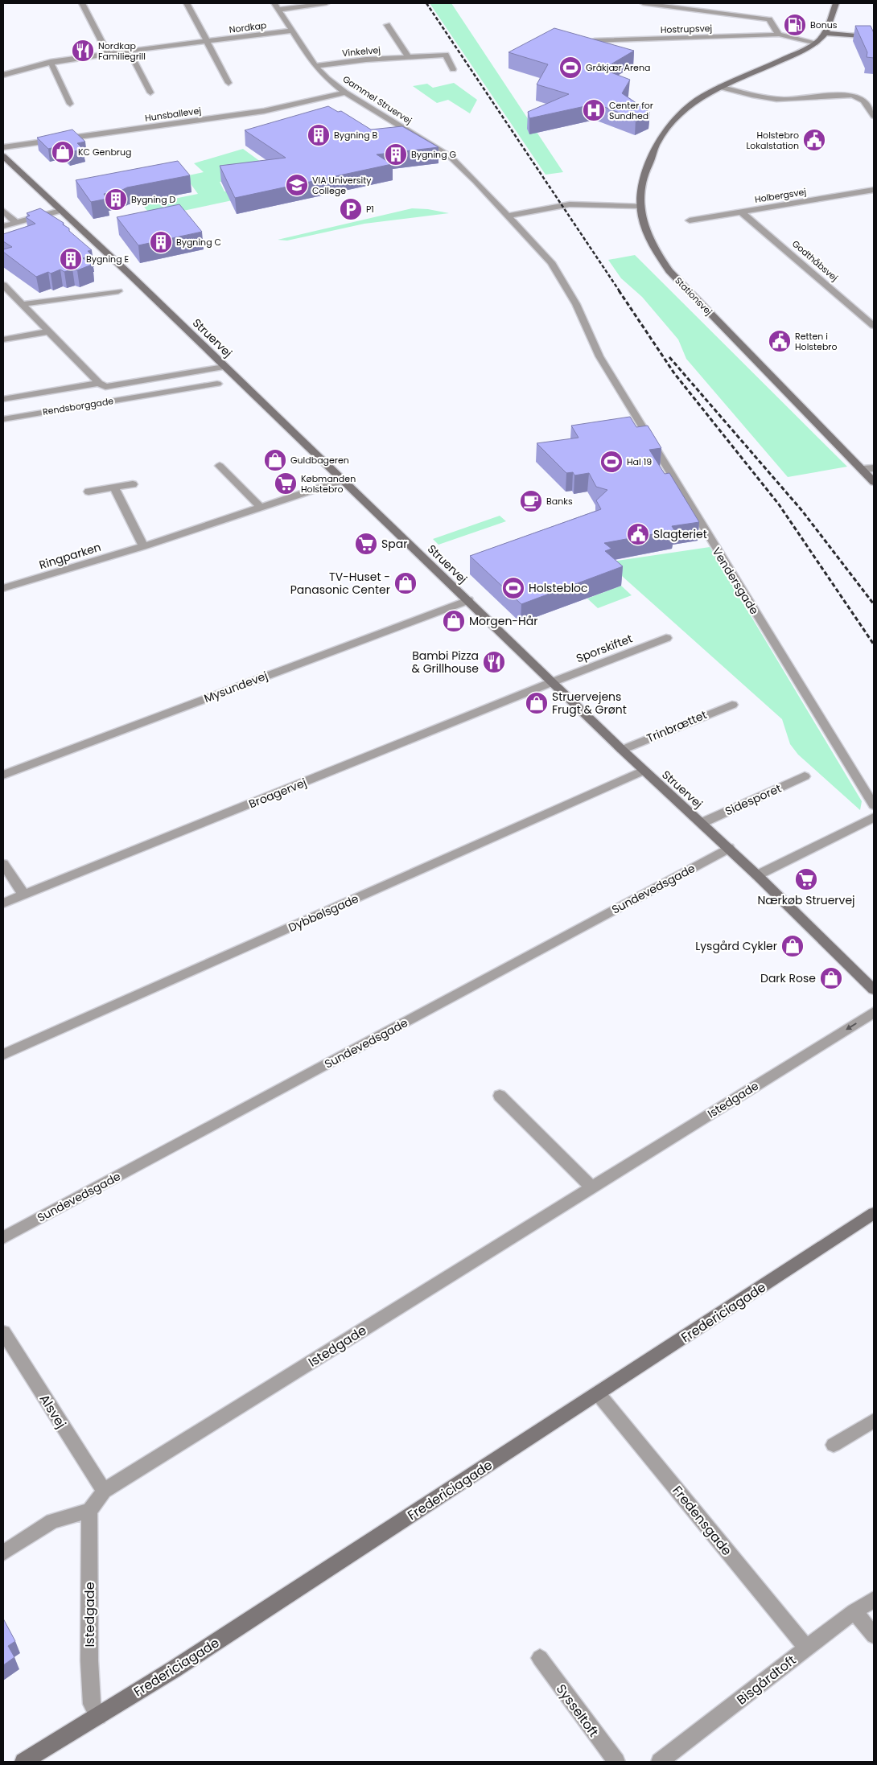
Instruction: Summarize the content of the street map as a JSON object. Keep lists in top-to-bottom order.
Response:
{
  "streets": {
    "street": [
      "Nordkap",
      "Hostrupsvej",
      "Vinkelvej",
      "Gammel Struervej",
      "Hunsballevej",
      "Holbergsvej",
      "Godthåbsvej",
      "Stationsvej",
      "Struervej",
      "Rendsborggade",
      "Ringparken",
      "Vendersgade",
      "Sporskiftet",
      "Mysundevej",
      "Trinbrættet",
      "Broagervej",
      "Sidesporet",
      "Sundevedsgade",
      "Dybbølsgade",
      "Istedgade",
      "Fredericiagade",
      "Alsvej",
      "Fredensgade",
      "Bisgårdtoft",
      "Sysseltoft"
    ]
  },
  "crossings": [
    ["Nordkap", "Gammel Struervej"],
    ["Hostrupsvej", "Stationsvej"],
    ["Vinkelvej", "Gammel Struervej"],
    ["Gammel Struervej", "Hunsballevej"],
    ["Gammel Struervej", "Vendersgade"],
    ["Holbergsvej", "Godthåbsvej"],
    ["Struervej", "Rendsborggade"],
    ["Struervej", "Ringparken"],
    ["Struervej", "Sporskiftet"],
    ["Struervej", "Mysundevej"],
    ["Struervej", "Trinbrættet"],
    ["Struervej", "Broagervej"],
    ["Struervej", "Sidesporet"],
    ["Struervej", "Sundevedsgade"],
    ["Struervej", "Dybbølsgade"],
    ["Sporskiftet", "Broagervej"],
    ["Istedgade", "Fredericiagade"],
    ["Istedgade", "Alsvej"],
    ["Fredericiagade", "Fredensgade"],
    ["Fredensgade", "Bisgårdtoft"]
  ],
  "places": {
    "fuel station": ["Bonus"],
    "restaurant": ["Nordkap Familiegrill", "Bambi Pizza & Grillhouse"],
    "sports": ["Gråkjær Arena", "Hal 19", "Holstebloc"],
    "hospital": ["Center for Sundhed"],
    "building": [
      "Bygning B",
      "Bygning G",
      "Bygning D",
      "Bygning C",
      "Bygning E"
    ],
    "public building": ["Holstebro Lokalstation", "Retten i Holstebro", "Slagteriet"],
    "shop": [
      "KC Genbrug",
      "Guldbageren",
      "TV-Huset - Panasonic Center",
      "Morgen-Hår",
      "Struervejens Frugt & Grønt",
      "Lysgård Cykler",
      "Dark Rose"
    ],
    "school or university": ["VIA University College"],
    "parking": ["P1"],
    "supermarket": ["Købmanden Holstebro", "Spar", "Nærkøb Struervej"],
    "cafe": ["Banks"]
  }
}
